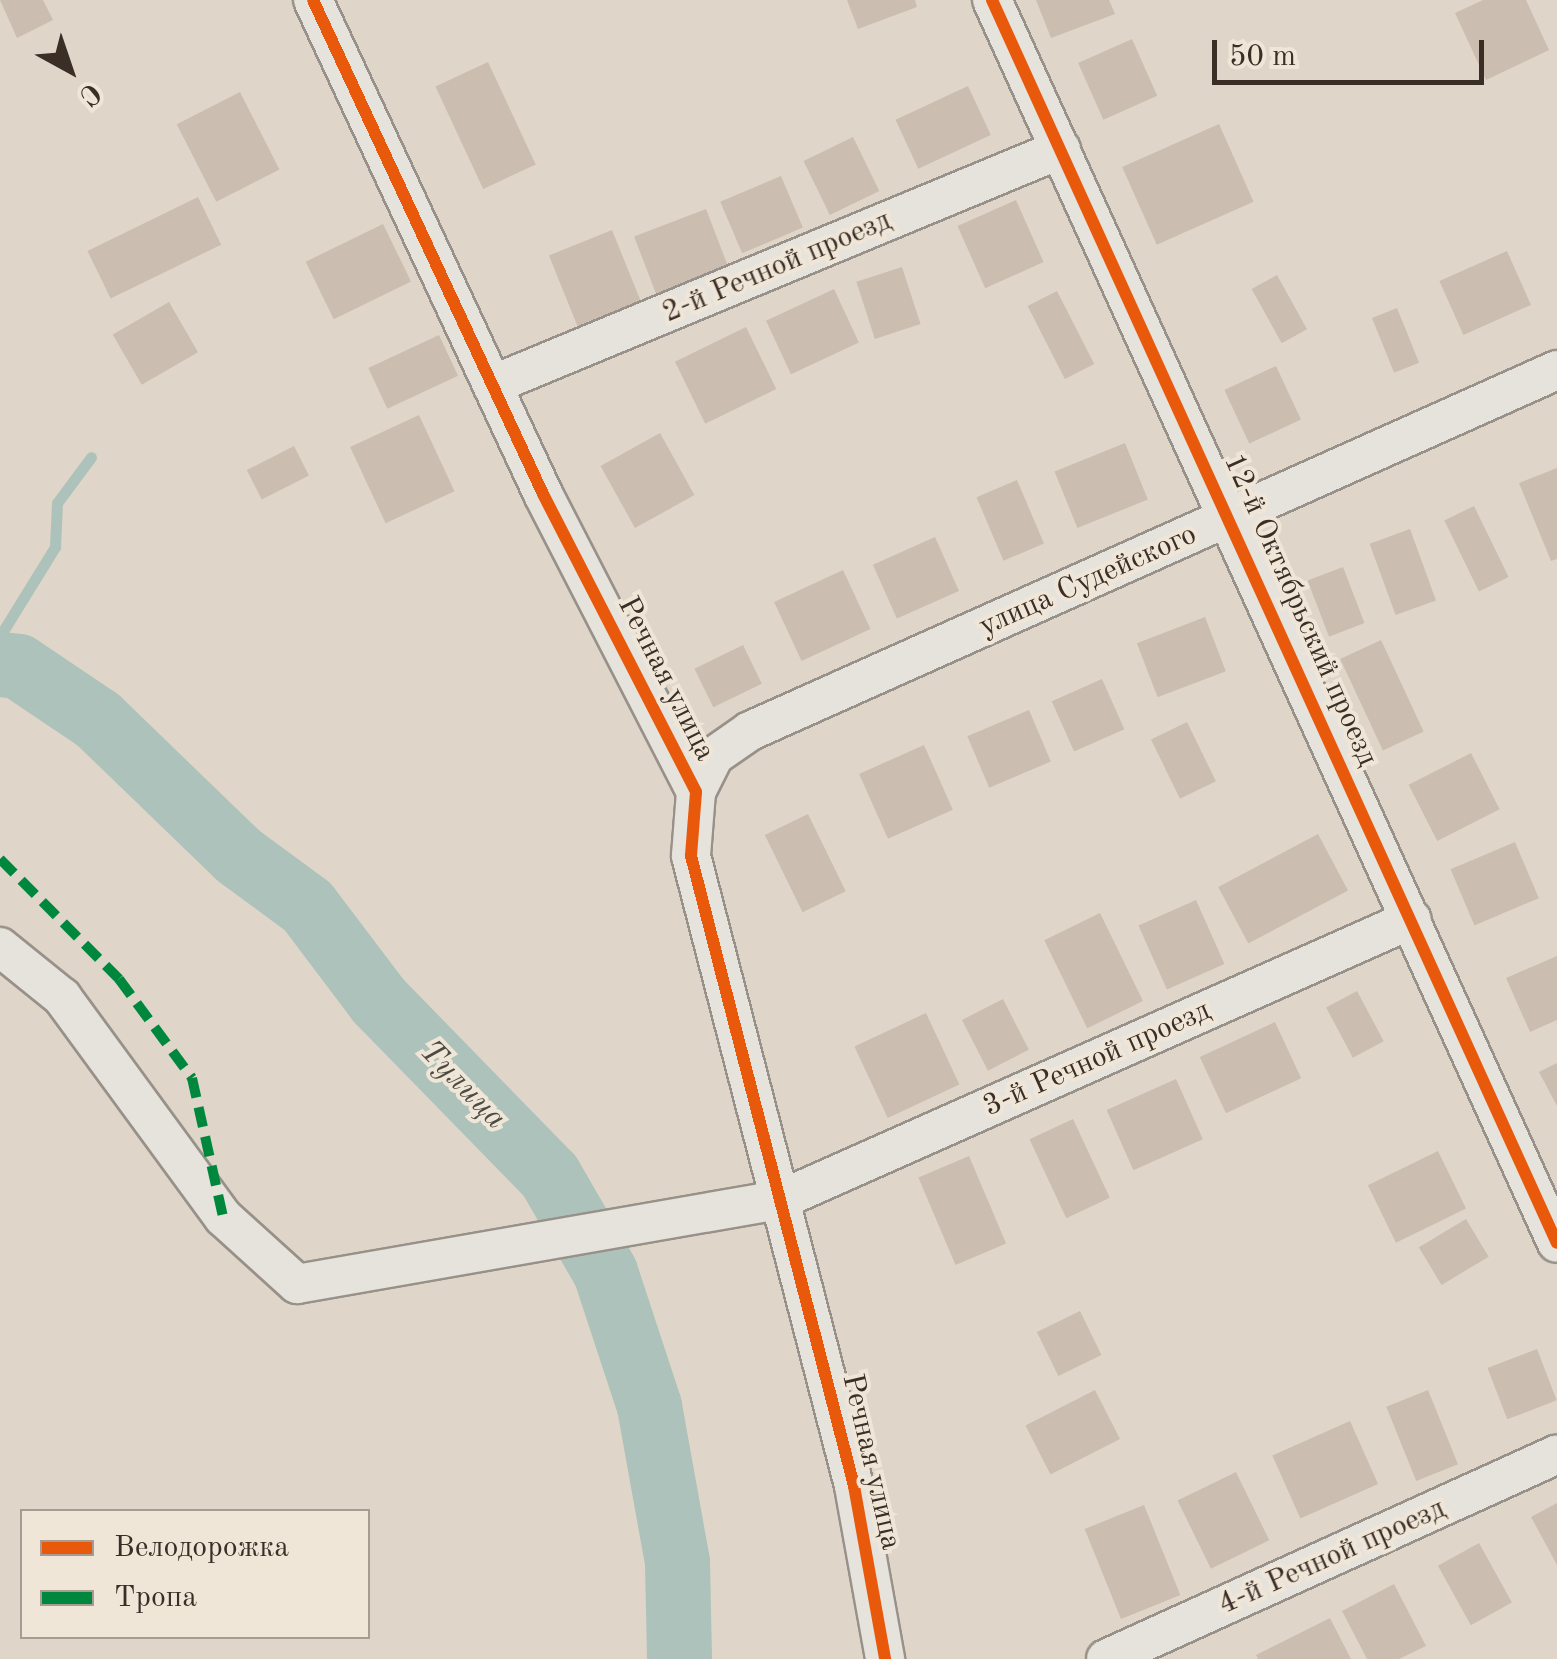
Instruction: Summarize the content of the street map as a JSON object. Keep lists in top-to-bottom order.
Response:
{
  "streets": {
    "street": [
      "2-й Речной проезд",
      "улица Судейского",
      "12-й Октябрьский проезд",
      "Речная улица",
      "3-й Речной проезд",
      "4-й Речной проезд"
    ]
  },
  "crossings": [
    ["2-й Речной проезд", "12-й Октябрьский проезд"],
    ["2-й Речной проезд", "Речная улица"],
    ["улица Судейского", "12-й Октябрьский проезд"],
    ["улица Судейского", "Речная улица"],
    ["12-й Октябрьский проезд", "3-й Речной проезд"],
    ["Речная улица", "3-й Речной проезд"]
  ],
  "water": ["Тулица"],
  "legend": ["Велодорожка", "Тропа"],
  "scale_bar": "50 m",
  "north": "bottom right"
}
